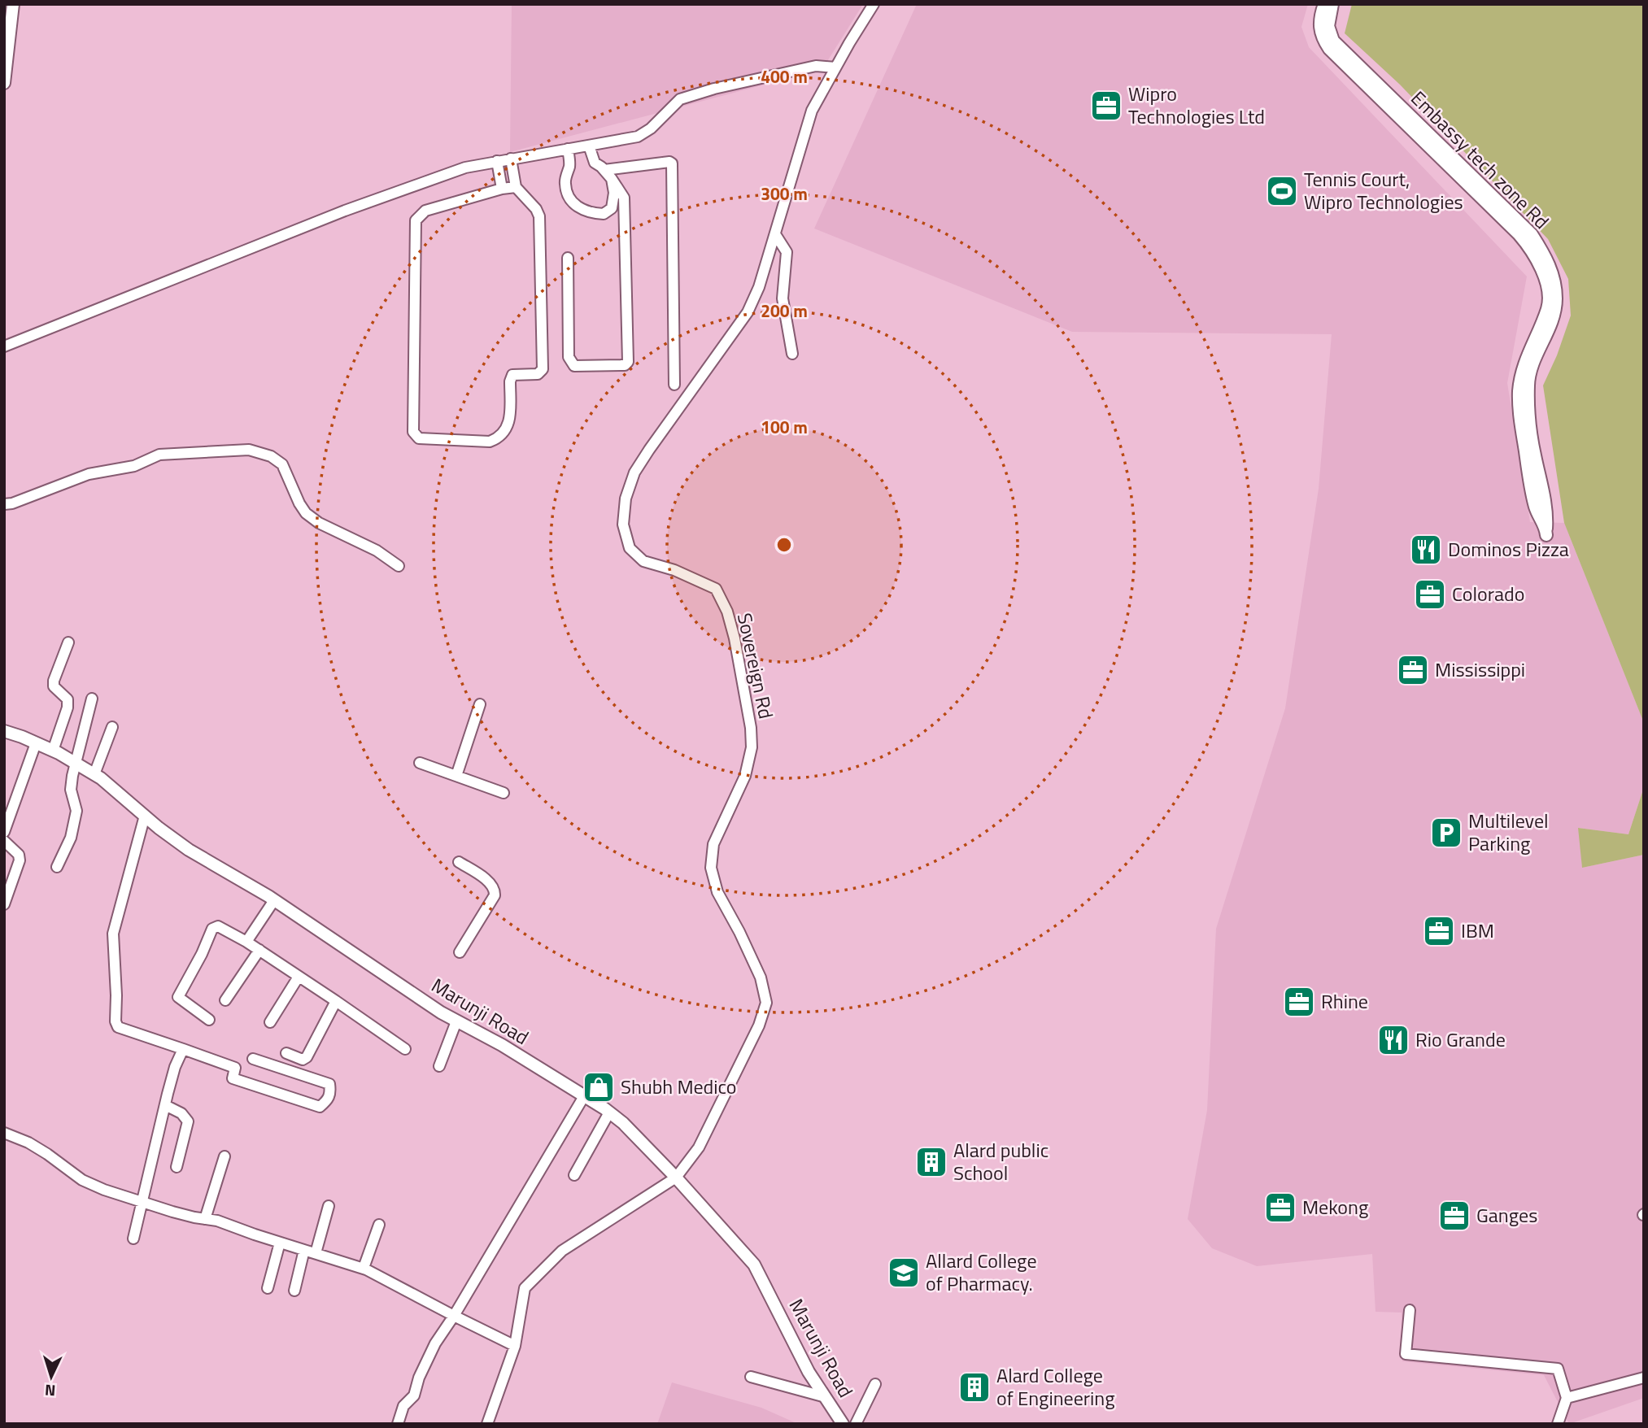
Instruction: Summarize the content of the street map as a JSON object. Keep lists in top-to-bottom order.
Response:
{
  "streets": {
    "street": ["Embassy tech zone Rd", "Sovereign Rd", "Marunji Road"]
  },
  "crossings": [
    ["Sovereign Rd", "Marunji Road"]
  ],
  "places": {
    "office": [
      "Wipro Technologies Ltd",
      "Colorado",
      "Mississippi",
      "IBM",
      "Rhine",
      "Mekong",
      "Ganges"
    ],
    "sports": ["Tennis Court, Wipro Technologies"],
    "restaurant": ["Dominos Pizza", "Rio Grande"],
    "parking": ["Multilevel Parking"],
    "shop": ["Shubh Medico"],
    "building": ["Alard public School", "Alard College of Engineering"],
    "school or university": ["Allard College of Pharmacy."]
  },
  "north": "bottom",
  "rings": [
    "400 m",
    "300 m",
    "200 m",
    "100 m"
  ]
}
